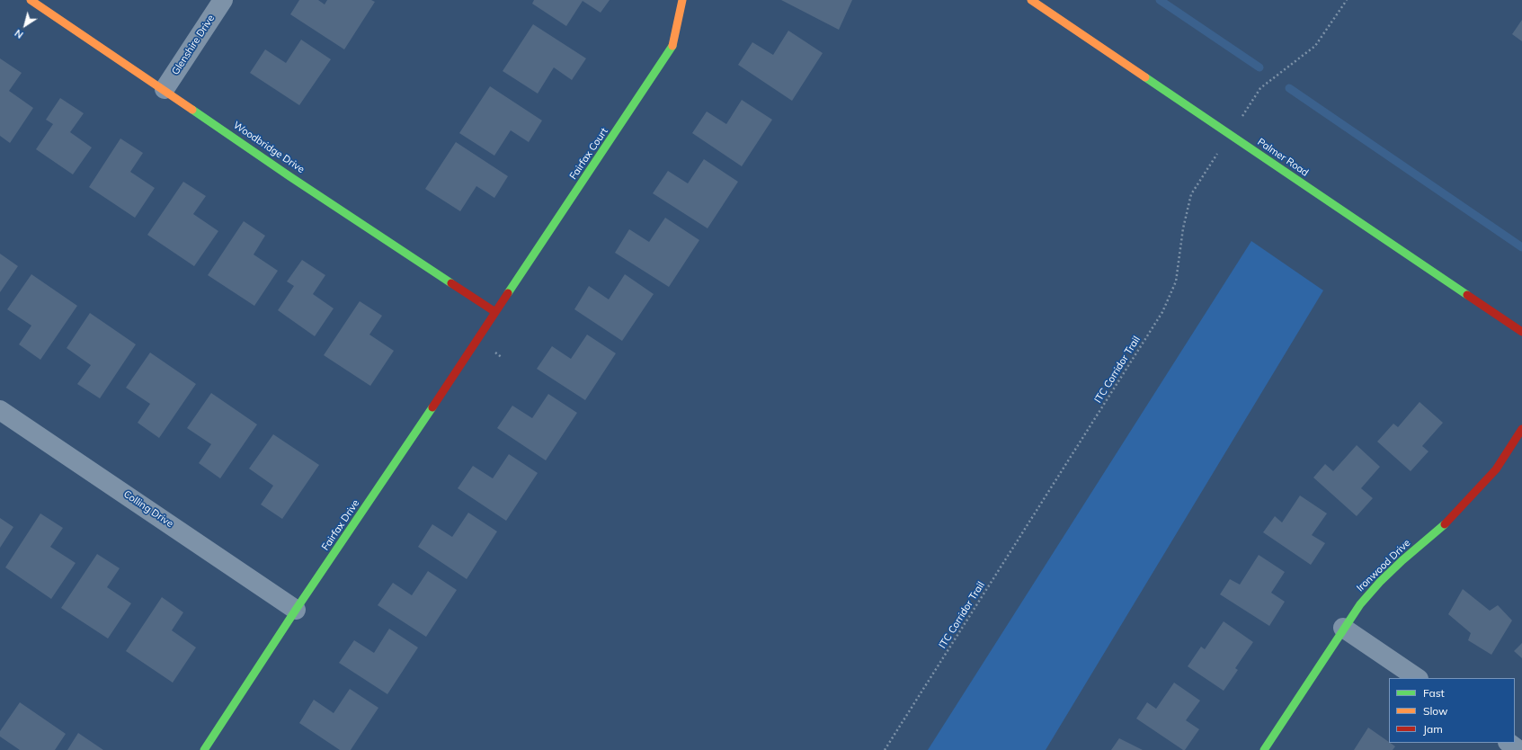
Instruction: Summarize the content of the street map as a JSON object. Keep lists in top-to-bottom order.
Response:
{
  "streets": {
    "street": [
      "Glenshire Drive",
      "Woodbridge Drive",
      "Fairfax Court",
      "Palmer Road",
      "Colling Drive",
      "Fairfax Drive",
      "Ironwood Drive"
    ],
    "path": ["ITC Corridor Trail"]
  },
  "crossings": [
    ["Glenshire Drive", "Woodbridge Drive"],
    ["Woodbridge Drive", "Fairfax Court"],
    ["Woodbridge Drive", "Fairfax Drive"],
    ["Fairfax Court", "Fairfax Drive"],
    ["Palmer Road", "ITC Corridor Trail"],
    ["Colling Drive", "Fairfax Drive"]
  ],
  "legend": ["Fast", "Slow", "Jam"],
  "north": "bottom left"
}
